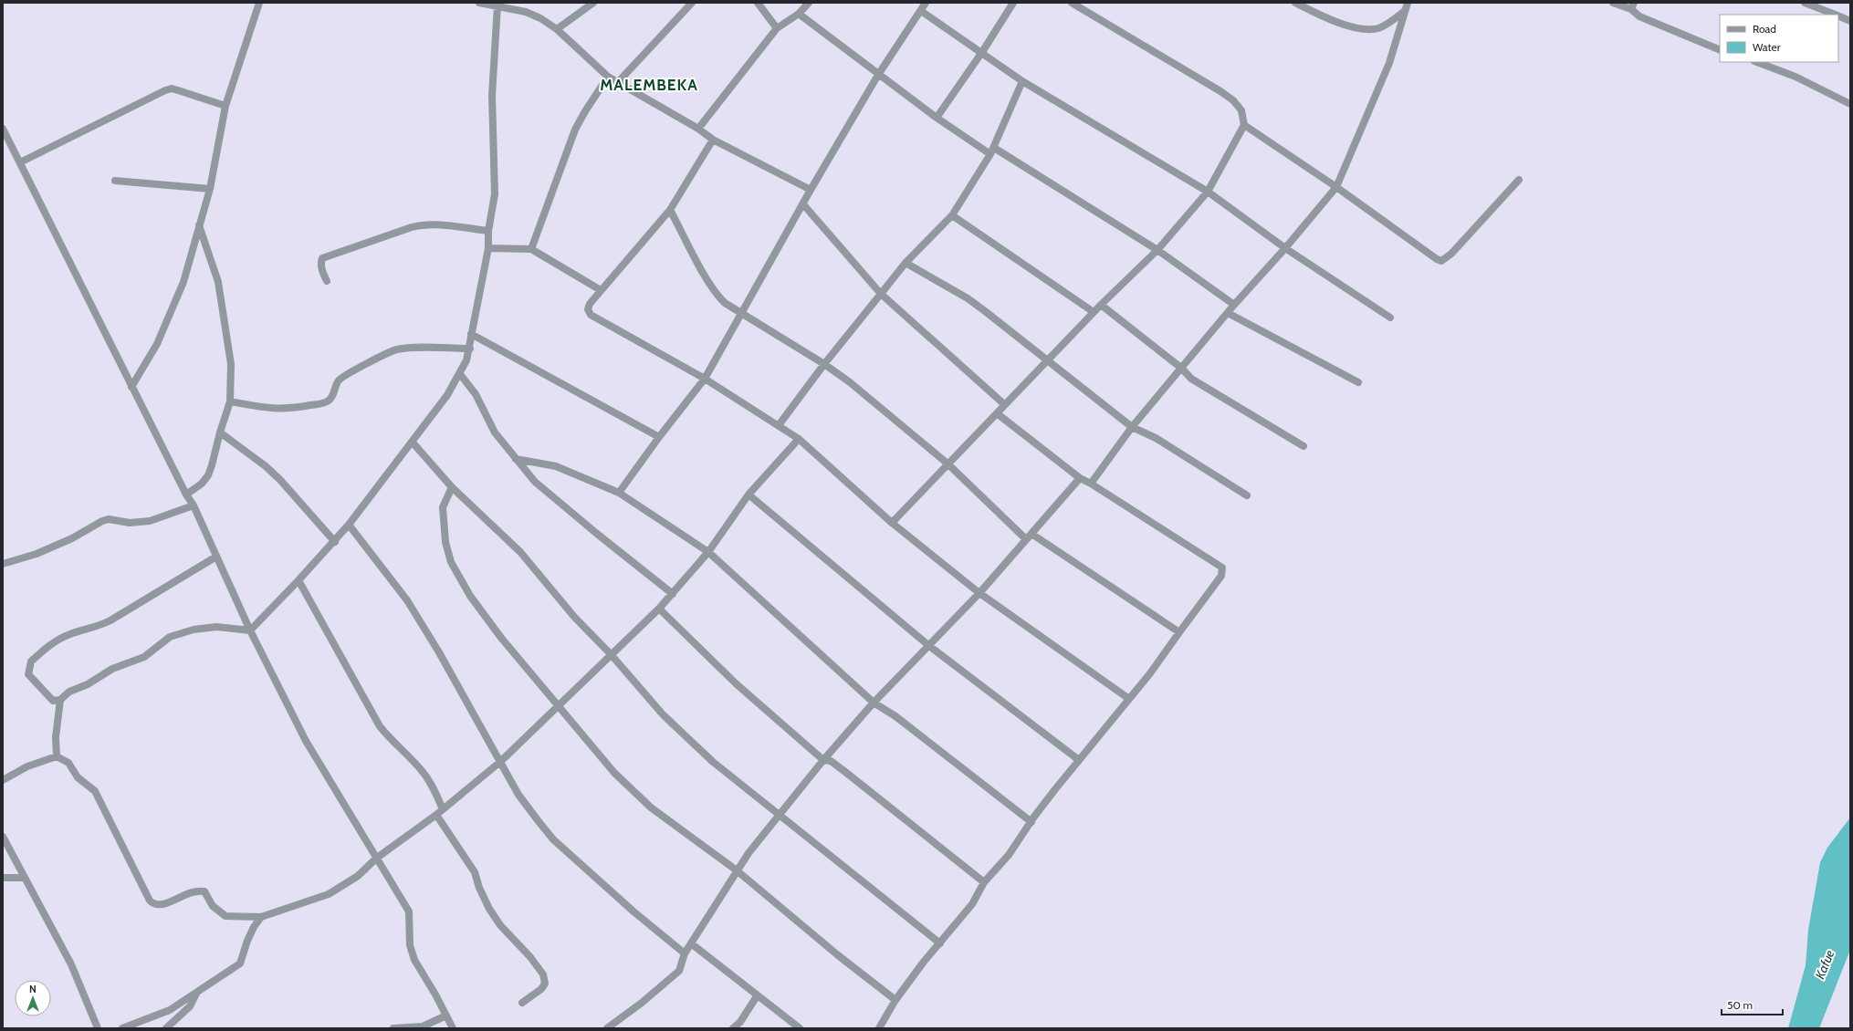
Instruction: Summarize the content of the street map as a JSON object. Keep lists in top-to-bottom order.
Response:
{
  "districts": ["MALEMBEKA"],
  "water": ["Kafue"],
  "legend": ["Road", "Water"],
  "scale_bar": "50 m",
  "north": "top"
}
